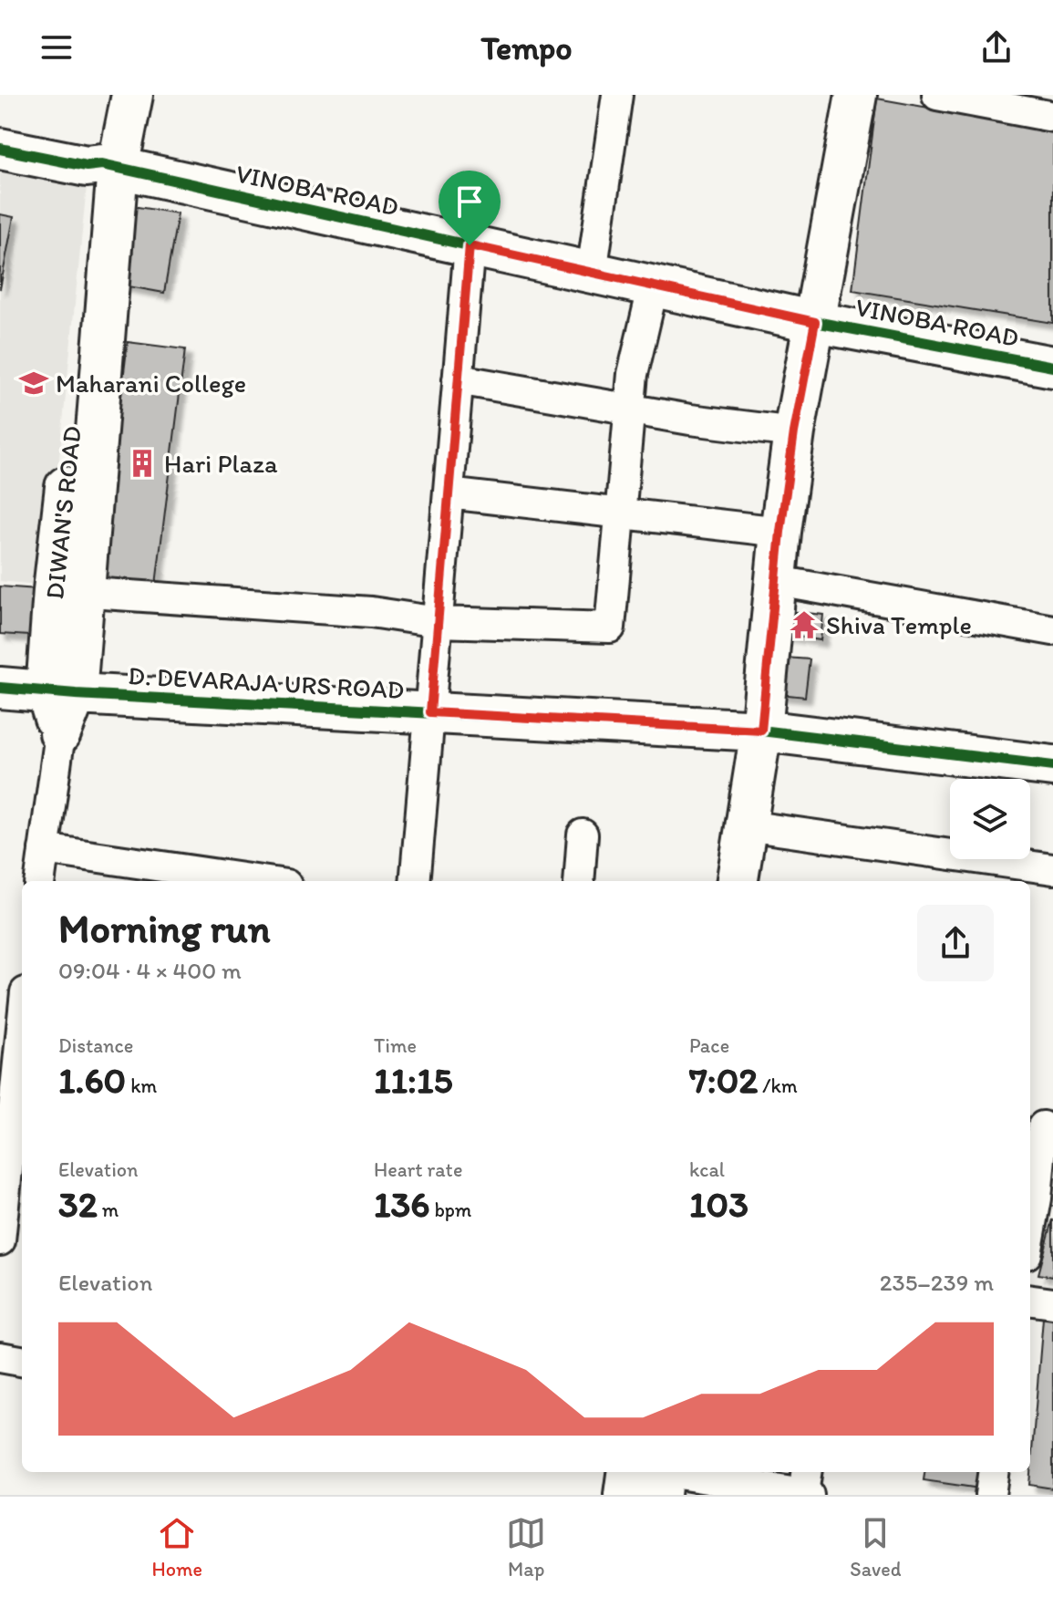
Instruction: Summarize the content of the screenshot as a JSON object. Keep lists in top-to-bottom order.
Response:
{
  "streets": {
    "street": ["VINOBA ROAD", "DIWAN'S ROAD", "D. DEVARAJA URS ROAD"]
  },
  "crossings": [
    ["VINOBA ROAD", "DIWAN'S ROAD"],
    ["DIWAN'S ROAD", "D. DEVARAJA URS ROAD"]
  ],
  "places": {
    "school or university": ["Maharani College"],
    "building": ["Hari Plaza"],
    "temple": ["Shiva Temple"]
  },
  "page": {
    "header": "Tempo",
    "heading": ["Morning run", "09:04 · 4 × 400 m"],
    "stats": [
      ["Distance", "1.60 km"],
      ["Time", "11:15"],
      ["Pace", "7:02 /km"],
      ["Elevation", "32 m"],
      ["Heart rate", "136 bpm"],
      ["kcal", "103"]
    ],
    "chart": ["Elevation", "235–239 m"],
    "tabs": ["Home", "Map", "Saved"]
  }
}
